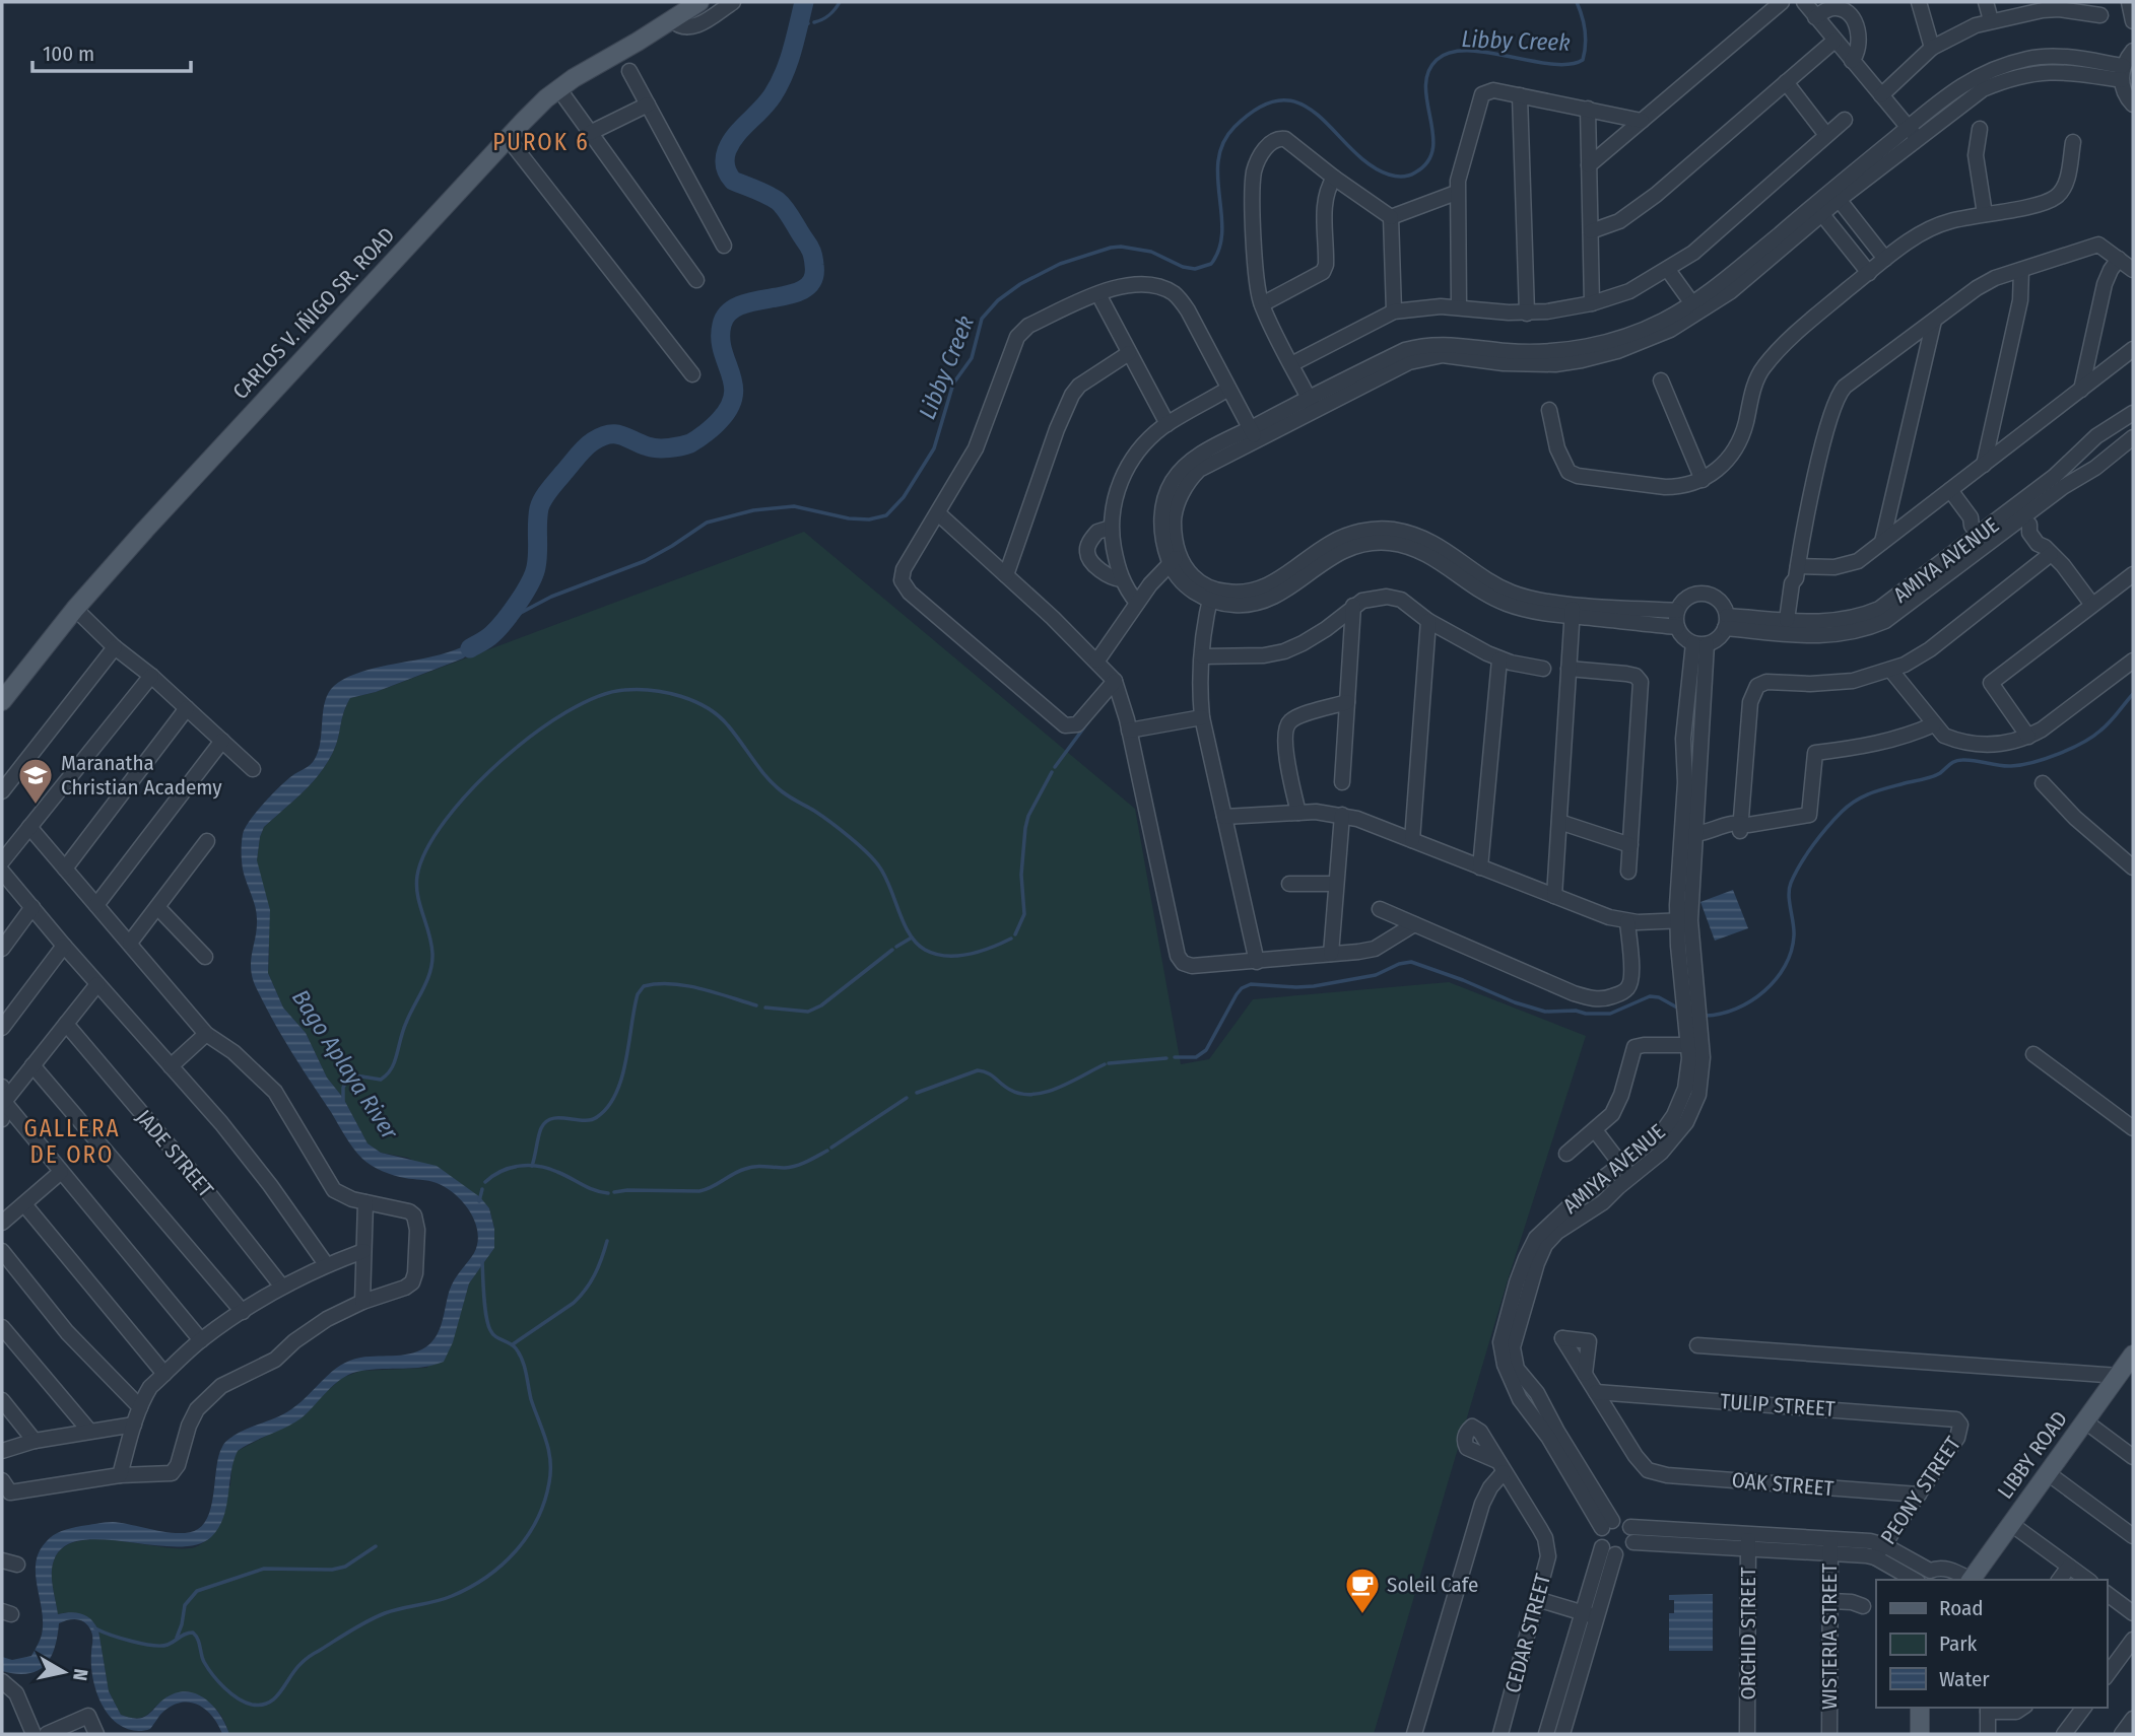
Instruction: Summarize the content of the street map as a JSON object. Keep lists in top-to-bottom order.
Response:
{
  "streets": {
    "main road": ["CARLOS V. IÑIGO SR. ROAD", "LIBBY ROAD"],
    "street": [
      "AMIYA AVENUE",
      "JADE STREET",
      "TULIP STREET",
      "OAK STREET",
      "PEONY STREET",
      "CEDAR STREET",
      "ORCHID STREET",
      "WISTERIA STREET"
    ]
  },
  "crossings": [
    ["TULIP STREET", "OAK STREET"],
    ["TULIP STREET", "PEONY STREET"],
    ["OAK STREET", "PEONY STREET"]
  ],
  "districts": ["PUROK 6", "GALLERA DE ORO"],
  "water": ["Libby Creek", "Bago Aplaya River"],
  "places": {
    "school or university": ["Maranatha Christian Academy"],
    "cafe": ["Soleil Cafe"]
  },
  "legend": ["Road", "Park", "Water"],
  "scale_bar": "100 m",
  "north": "right"
}
